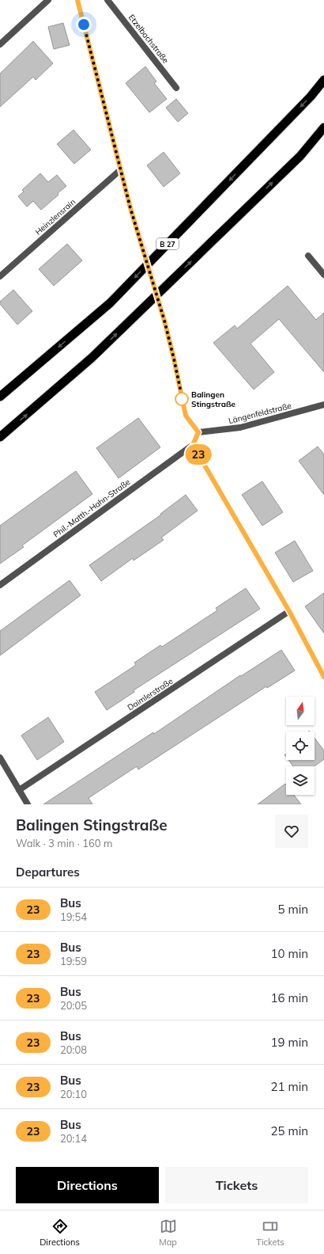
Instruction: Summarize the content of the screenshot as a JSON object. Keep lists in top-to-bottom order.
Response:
{
  "streets": {
    "highway": ["B 27"],
    "street": [
      "Etzelbachstraße",
      "Heinzlensrain",
      "Längenfeldstraße",
      "Phil.-Matth.-Hahn-Straße",
      "Daimlerstraße"
    ]
  },
  "places": ["Balingen Stingstraße"],
  "lines": ["bus line 23"],
  "north": "top",
  "page": {
    "on_map": "23",
    "heading": [
      ["Balingen Stingstraße", "Walk · 3 min · 160 m"],
      "Departures"
    ],
    "list": [
      {
        "mark": "23",
        "name": "Bus",
        "note": "19:54",
        "value": "5 min"
      },
      {
        "mark": "23",
        "name": "Bus",
        "note": "19:59",
        "value": "10 min"
      },
      {
        "mark": "23",
        "name": "Bus",
        "note": "20:05",
        "value": "16 min"
      },
      {
        "mark": "23",
        "name": "Bus",
        "note": "20:08",
        "value": "19 min"
      },
      {
        "mark": "23",
        "name": "Bus",
        "note": "20:10",
        "value": "21 min"
      },
      {
        "mark": "23",
        "name": "Bus",
        "note": "20:14",
        "value": "25 min"
      }
    ],
    "buttons": ["Directions", "Tickets"],
    "tabs": ["Directions", "Map", "Tickets"]
  }
}
